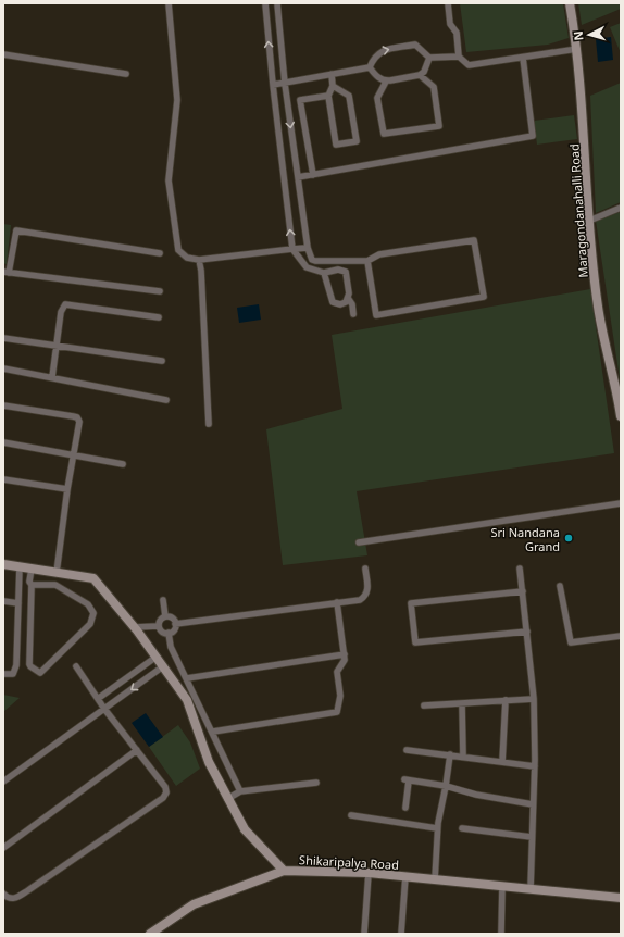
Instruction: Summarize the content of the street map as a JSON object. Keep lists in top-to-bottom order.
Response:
{
  "streets": {
    "street": ["Maragondanahalli Road", "Shikaripalya Road"]
  },
  "places": ["Sri Nandana Grand"],
  "north": "left"
}
